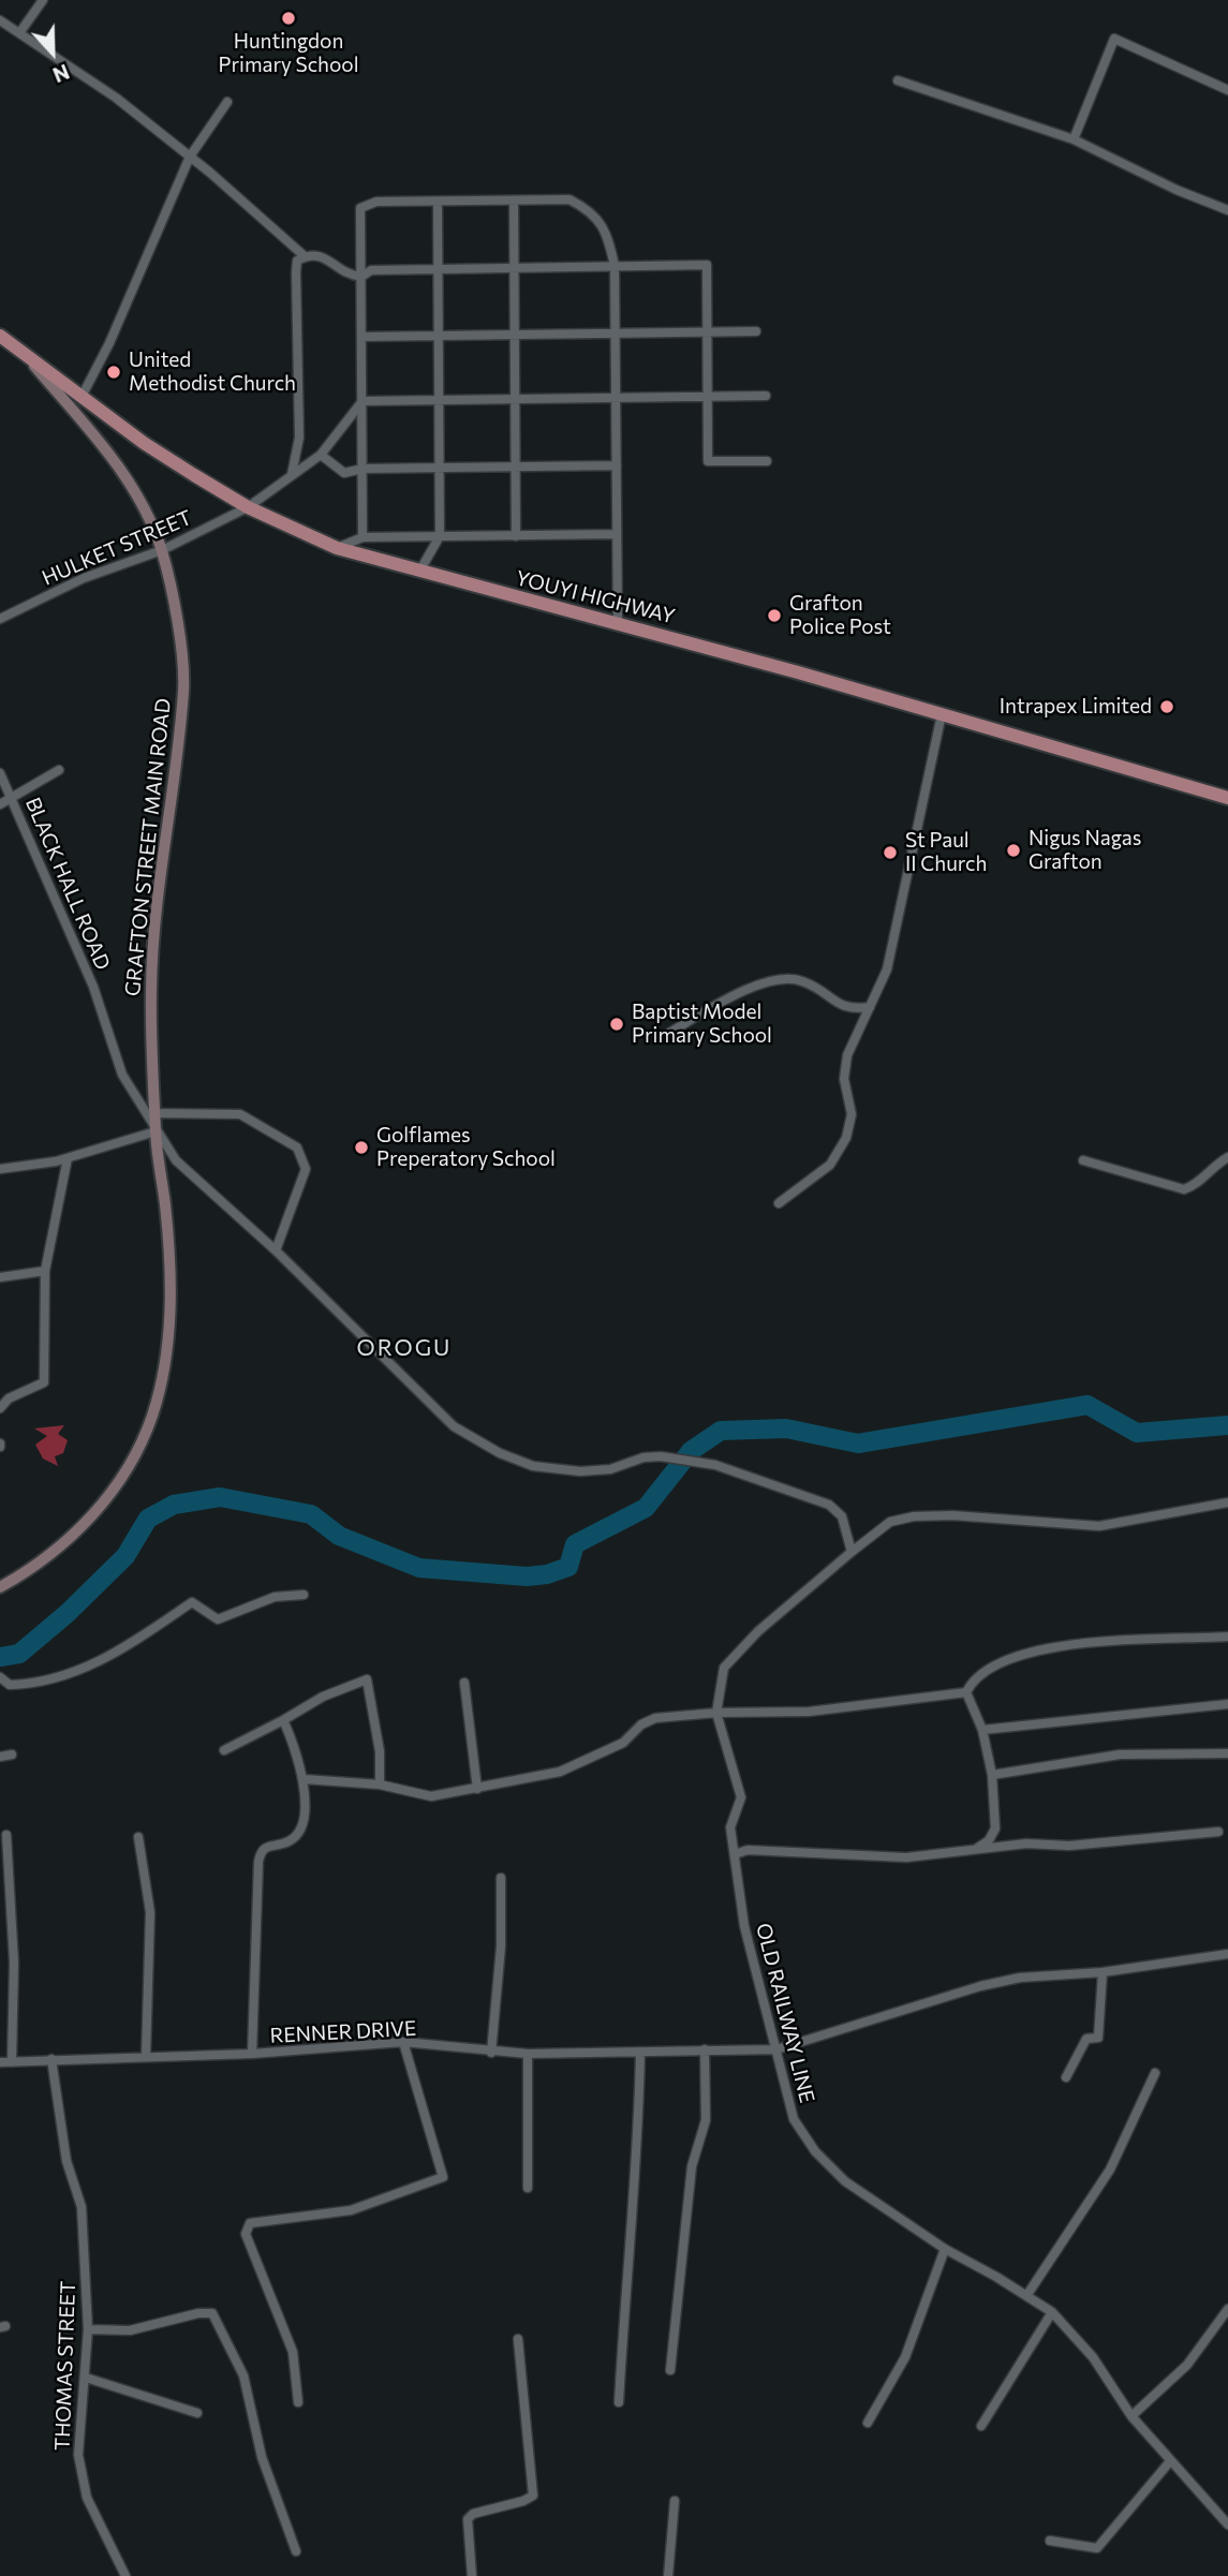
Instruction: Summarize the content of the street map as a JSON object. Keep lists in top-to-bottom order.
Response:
{
  "streets": {
    "main road": ["YOUYI HIGHWAY"],
    "street": [
      "HULKET STREET",
      "GRAFTON STREET MAIN ROAD",
      "BLACK HALL ROAD",
      "OLD RAILWAY LINE",
      "RENNER DRIVE",
      "THOMAS STREET"
    ]
  },
  "crossings": [
    ["HULKET STREET", "YOUYI HIGHWAY"],
    ["HULKET STREET", "GRAFTON STREET MAIN ROAD"],
    ["YOUYI HIGHWAY", "GRAFTON STREET MAIN ROAD"],
    ["GRAFTON STREET MAIN ROAD", "BLACK HALL ROAD"],
    ["BLACK HALL ROAD", "OLD RAILWAY LINE"],
    ["OLD RAILWAY LINE", "RENNER DRIVE"],
    ["RENNER DRIVE", "THOMAS STREET"]
  ],
  "districts": ["OROGU"],
  "places": [
    "Huntingdon Primary School",
    "United Methodist Church",
    "Grafton Police Post",
    "Intrapex Limited",
    "Nigus Nagas Grafton",
    "St Paul II Church",
    "Baptist Model Primary School",
    "Golflames Preperatory School"
  ],
  "north": "bottom"
}
